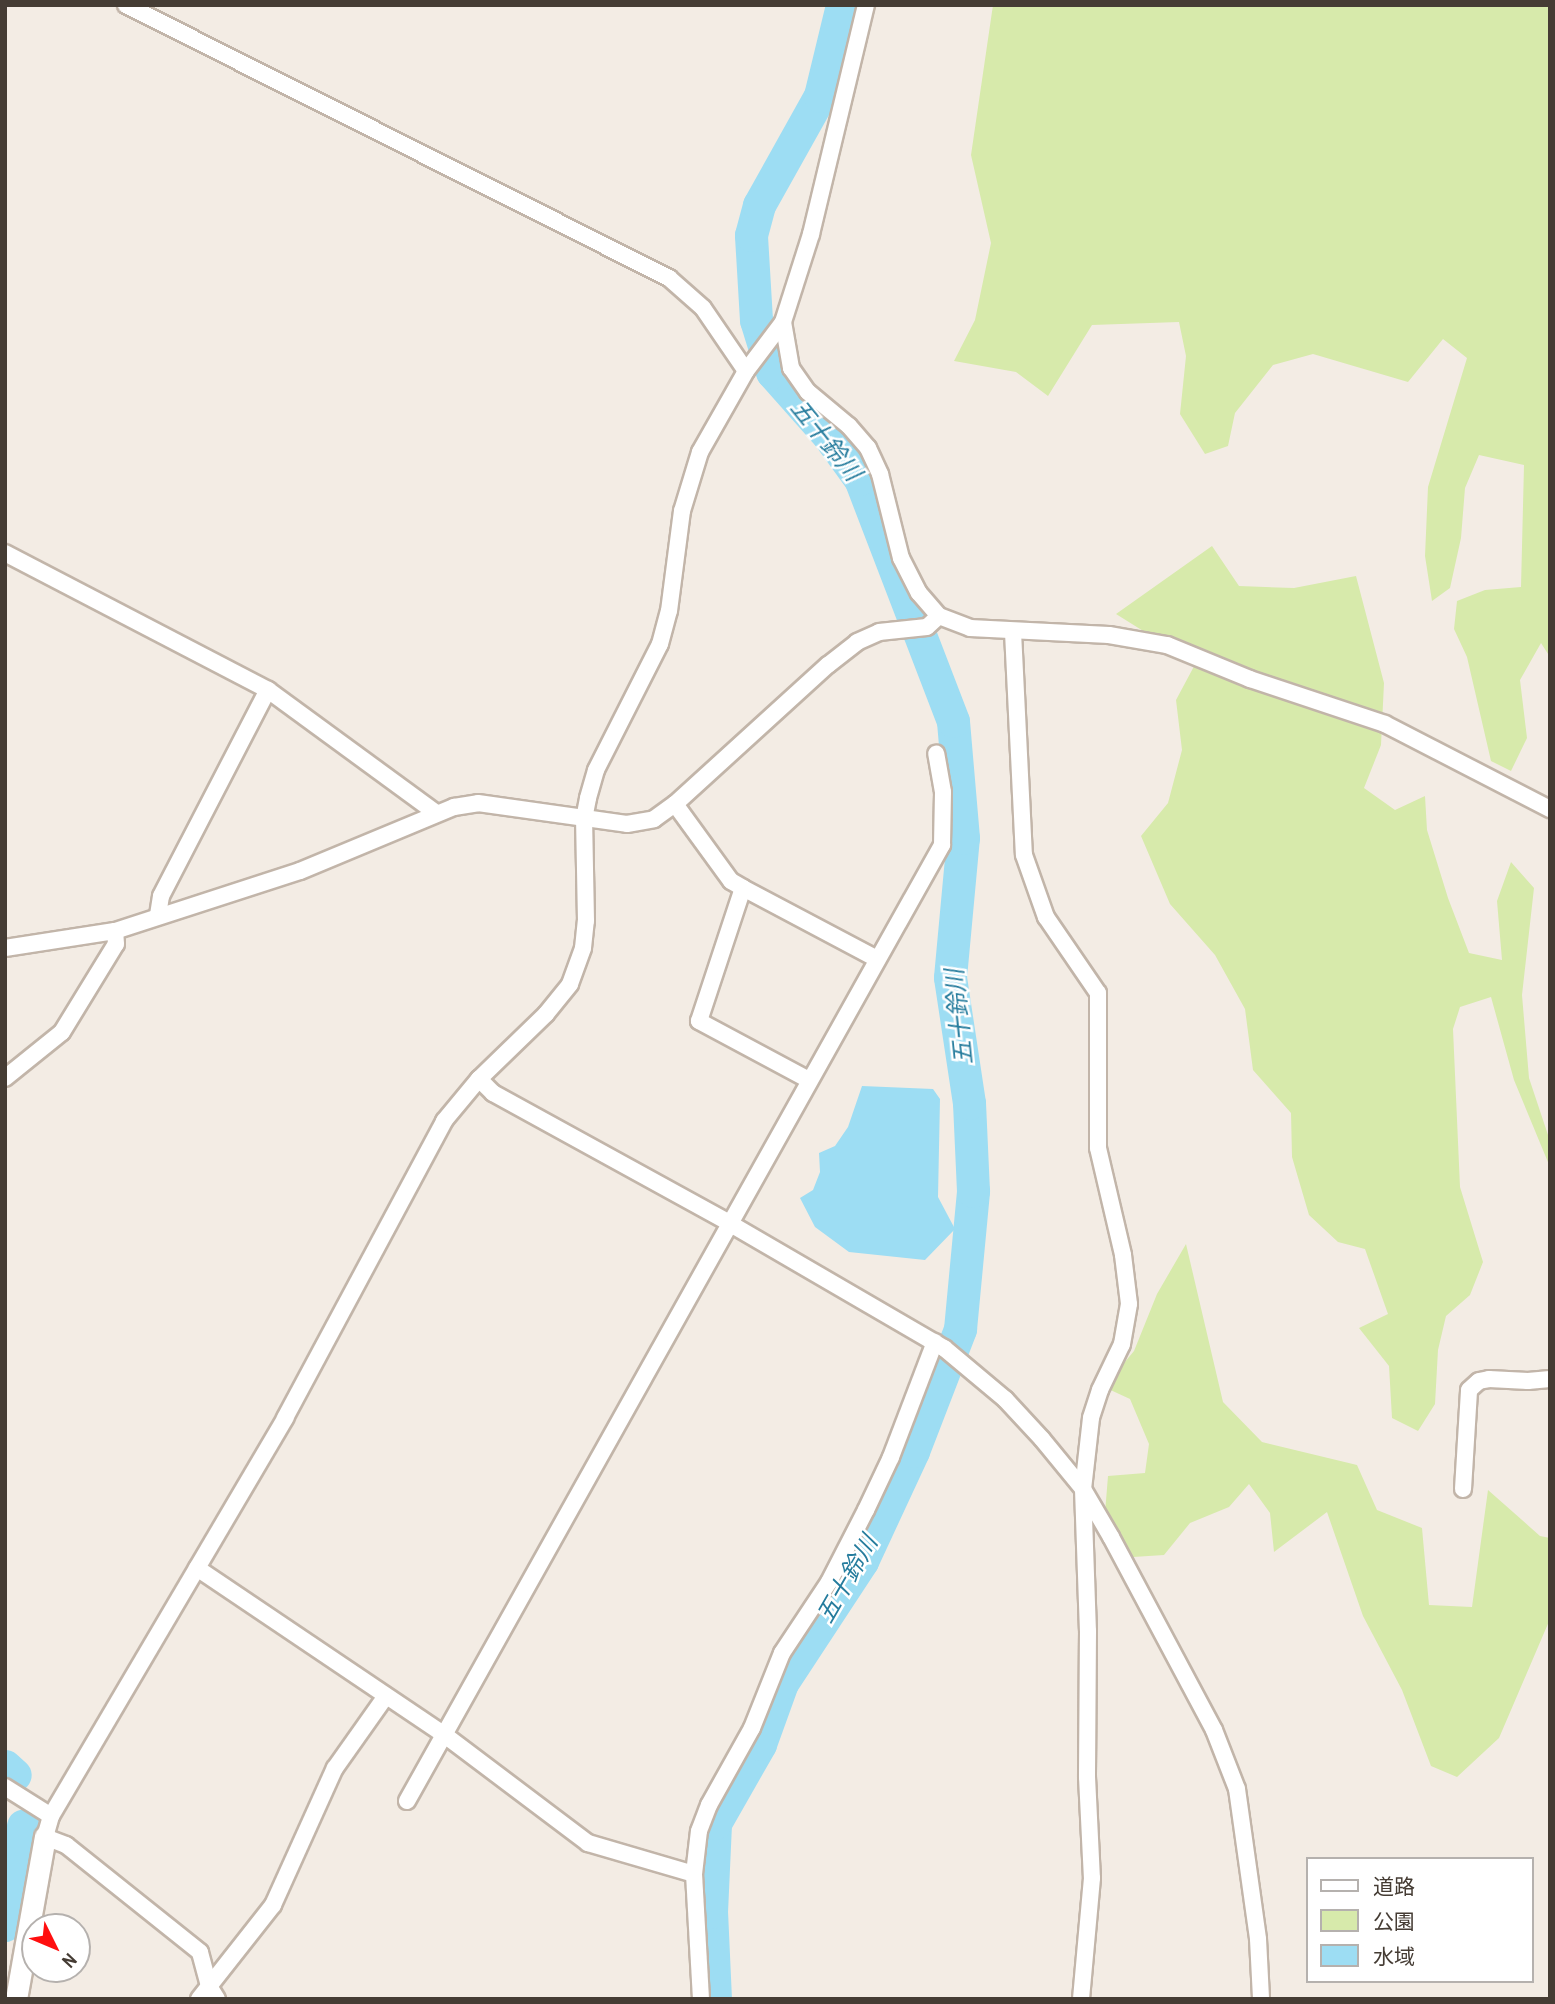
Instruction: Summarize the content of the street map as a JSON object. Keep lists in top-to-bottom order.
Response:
{
  "water": ["五十鈴川"],
  "legend": ["道路", "公園", "水域"],
  "north": "bottom right"
}
